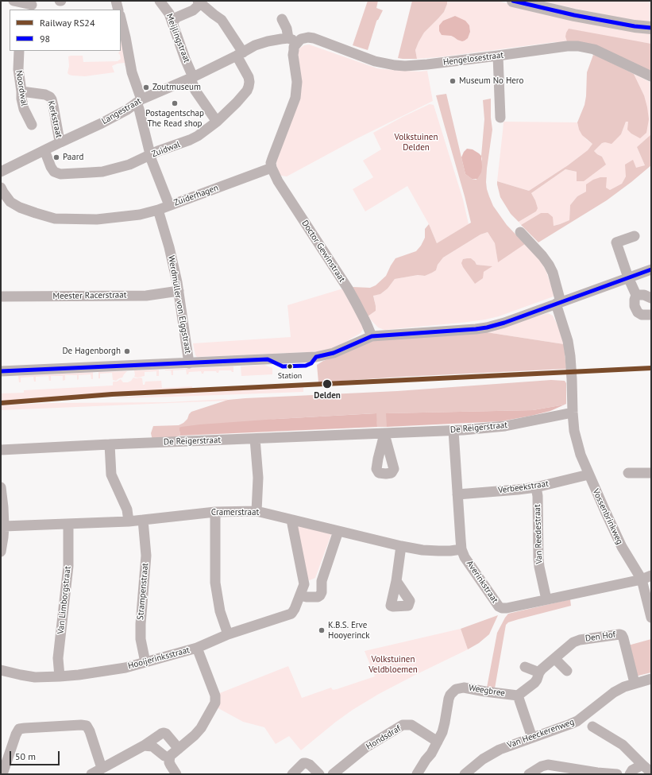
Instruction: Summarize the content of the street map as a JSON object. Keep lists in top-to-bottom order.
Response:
{
  "streets": {
    "street": [
      "Meijlingstraat",
      "Hengelosestraat",
      "Noordwal",
      "Langestraat",
      "Kerkstraat",
      "Zuidwal",
      "Zuiderhagen",
      "Doctor Gewinstraat",
      "Meester Racerstraat",
      "Werdmüller von Elggstraat",
      "De Reigerstraat",
      "Verbeekstraat",
      "Cramerstraat",
      "Vossenbrinkweg",
      "Van Reedestraat",
      "Averinkstraat",
      "Strampenstraat",
      "Van Limborgstraat",
      "Den Hof",
      "Hooijerinksstraat",
      "Weegbree",
      "Van Heeckerenweg",
      "Hondsdraf"
    ]
  },
  "crossings": [
    ["Meijlingstraat", "Langestraat"],
    ["Meijlingstraat", "Zuidwal"],
    ["Hengelosestraat", "Langestraat"],
    ["Noordwal", "Kerkstraat"],
    ["Langestraat", "Kerkstraat"],
    ["Langestraat", "Zuidwal"],
    ["Zuiderhagen", "Doctor Gewinstraat"],
    ["Zuiderhagen", "Werdmüller von Elggstraat"],
    ["Meester Racerstraat", "Werdmüller von Elggstraat"],
    ["De Reigerstraat", "Vossenbrinkweg"],
    ["De Reigerstraat", "Averinkstraat"],
    ["Verbeekstraat", "Vossenbrinkweg"],
    ["Verbeekstraat", "Van Reedestraat"],
    ["Verbeekstraat", "Averinkstraat"],
    ["Cramerstraat", "Averinkstraat"],
    ["Cramerstraat", "Strampenstraat"],
    ["Cramerstraat", "Van Limborgstraat"],
    ["Cramerstraat", "Hooijerinksstraat"],
    ["Vossenbrinkweg", "Averinkstraat"],
    ["Van Reedestraat", "Averinkstraat"],
    ["Strampenstraat", "Hooijerinksstraat"],
    ["Van Limborgstraat", "Hooijerinksstraat"],
    ["Den Hof", "Weegbree"],
    ["Den Hof", "Van Heeckerenweg"],
    ["Weegbree", "Hondsdraf"]
  ],
  "parks": ["Volkstuinen Delden", "Volkstuinen Veldbloemen"],
  "places": [
    "Museum No Hero",
    "Zoutmuseum",
    "Postagentschap The Read shop",
    "Paard",
    "De Hagenborgh",
    "Station",
    "Delden",
    "K.B.S. Erve Hooyerinck"
  ],
  "lines": ["transit line 98", "rail line RS24"],
  "legend": ["Railway RS24", "98"],
  "scale_bar": "50 m"
}
